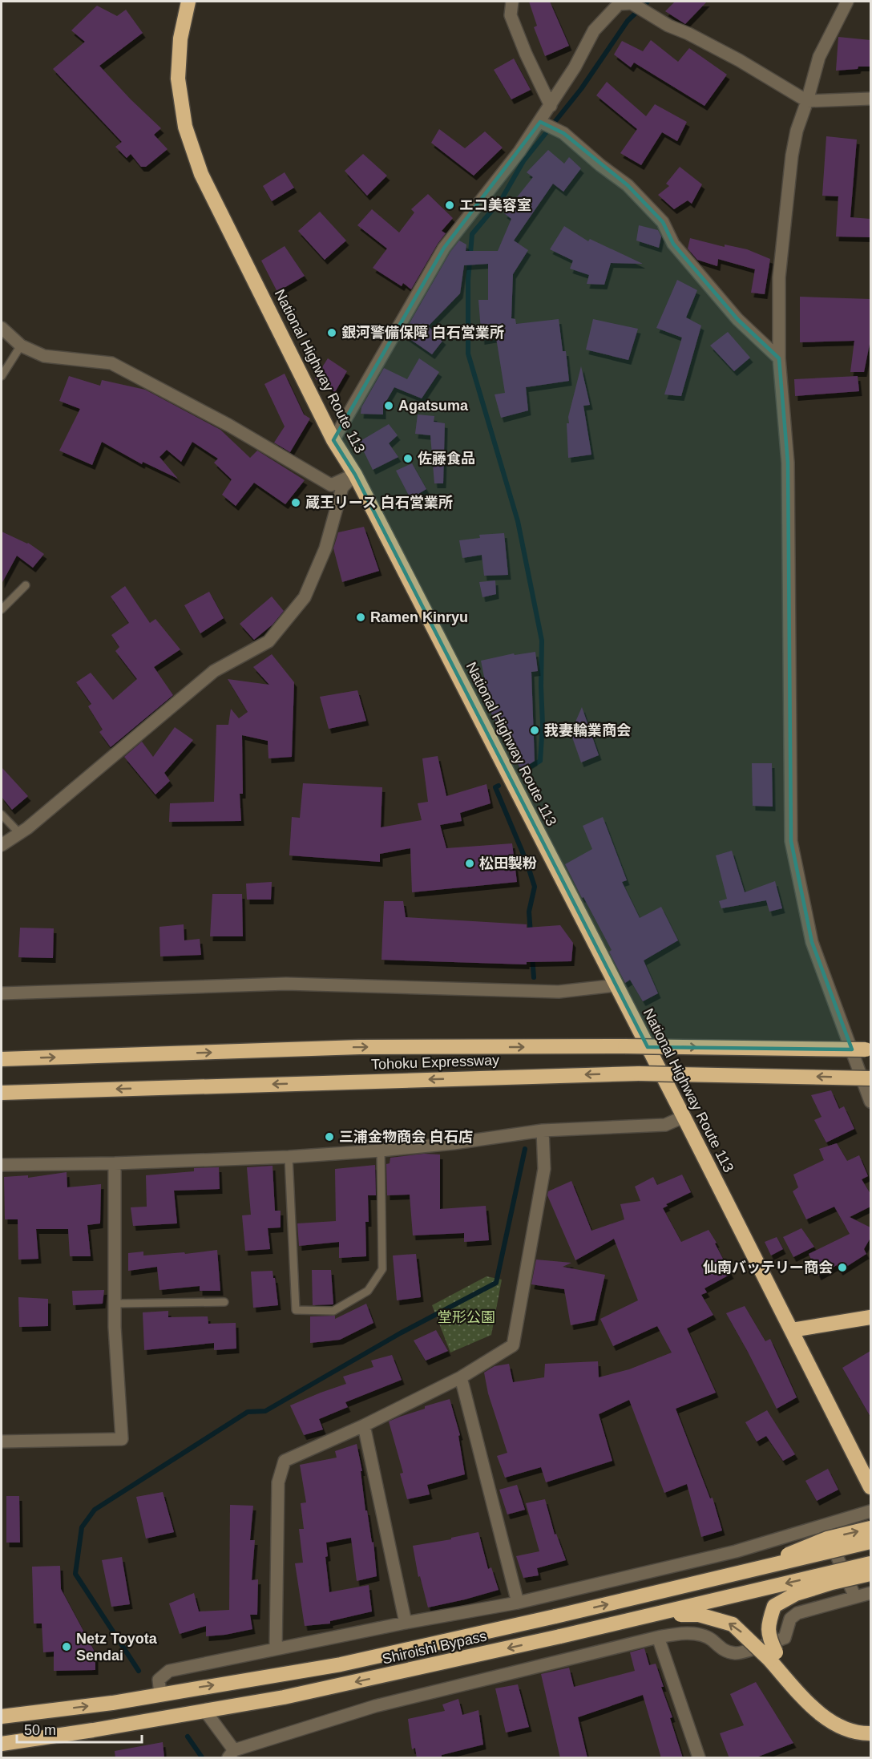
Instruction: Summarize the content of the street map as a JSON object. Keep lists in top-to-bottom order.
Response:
{
  "streets": {
    "highway": ["National Highway Route 113", "Tohoku Expressway", "Shiroishi Bypass"]
  },
  "parks": ["堂形公園"],
  "places": [
    "エコ美容室",
    "銀河警備保障 白石営業所",
    "Agatsuma",
    "佐藤食品",
    "蔵王リース 白石営業所",
    "Ramen Kinryu",
    "我妻輪業商会",
    "松田製粉",
    "三浦金物商会 白石店",
    "仙南バッテリー商会",
    "Netz Toyota Sendai"
  ],
  "scale_bar": "50 m"
}
